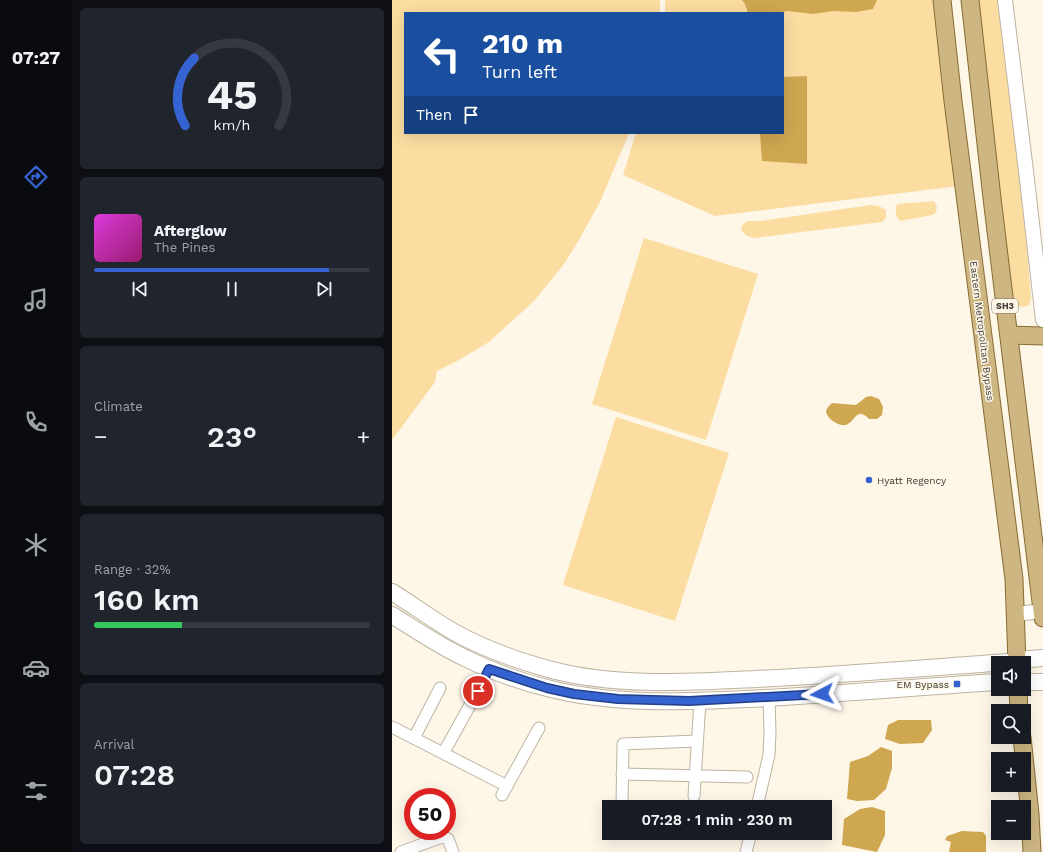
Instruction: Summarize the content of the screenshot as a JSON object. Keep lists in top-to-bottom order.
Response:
{
  "streets": {
    "main road": ["SH3", "Eastern Metropolitan Bypass"]
  },
  "places": {
    "other": ["Hyatt Regency"],
    "transit": ["EM Bypass"]
  },
  "page": {
    "tabs": "07:27",
    "turn": ["210 m", "Turn left"],
    "then": "Then",
    "song": ["Afterglow", "The Pines"],
    "tile": [
      "Climate",
      ["Range · 32%", "160 km"],
      ["Arrival", "07:28"]
    ],
    "heat": ["−", "23°", "+"],
    "map_buttons": ["+", "−"],
    "limit": "50",
    "trip": "07:28 · 1 min · 230 m",
    "gauge": ["45", "km/h"]
  }
}
